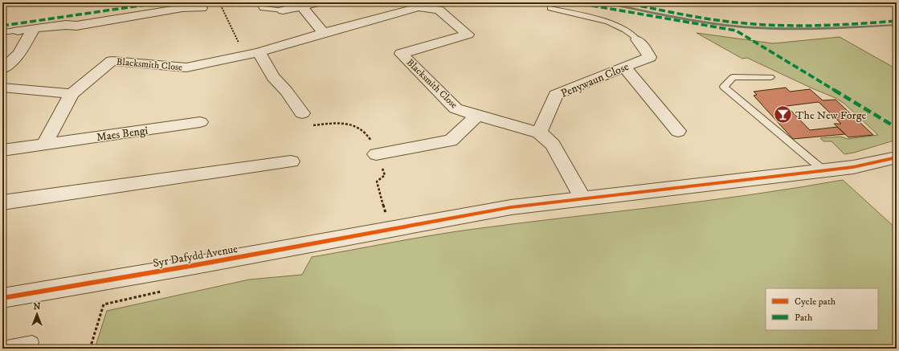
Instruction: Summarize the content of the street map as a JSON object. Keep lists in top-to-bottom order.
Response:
{
  "streets": {
    "street": [
      "Blacksmith Close",
      "Penywaun Close",
      "Maes Bengi",
      "Syr Dafydd Avenue"
    ]
  },
  "crossings": [
    ["Blacksmith Close", "Penywaun Close"],
    ["Blacksmith Close", "Syr Dafydd Avenue"]
  ],
  "places": {
    "bar": ["The New Forge"]
  },
  "legend": ["Cycle path", "Path"],
  "north": "top"
}
